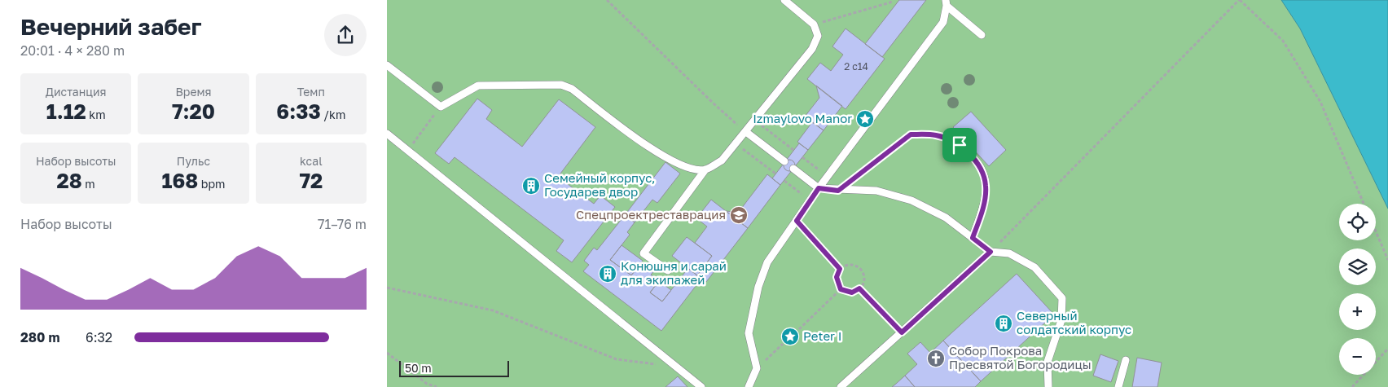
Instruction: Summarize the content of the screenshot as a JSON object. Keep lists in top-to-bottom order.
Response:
{
  "places": {
    "place": ["Izmaylovo Manor", "Peter I"],
    "building": ["Семейный корпус, Государев двор", "Конюшня и сарай для экипажей", "Северный солдатский корпус"],
    "school or university": ["Спецпроектреставрация"],
    "church": ["Собор Покрова Пресвятой Богородицы"]
  },
  "house_numbers": ["2 с14"],
  "scale_bar": "50 m",
  "page": {
    "heading": ["Вечерний забег", "20:01 · 4 × 280 m"],
    "stats": [
      ["Дистанция", "1.12 km"],
      ["Время", "7:20"],
      ["Темп", "6:33 /km"],
      ["Набор высоты", "28 m"],
      ["Пульс", "168 bpm"],
      ["kcal", "72"]
    ],
    "map_buttons": ["+", "−"],
    "chart": ["Набор высоты", "71–76 m"],
    "list": [
      {
        "name": "280 m",
        "note": "6:32"
      }
    ],
    "scale": "50 m"
  }
}
